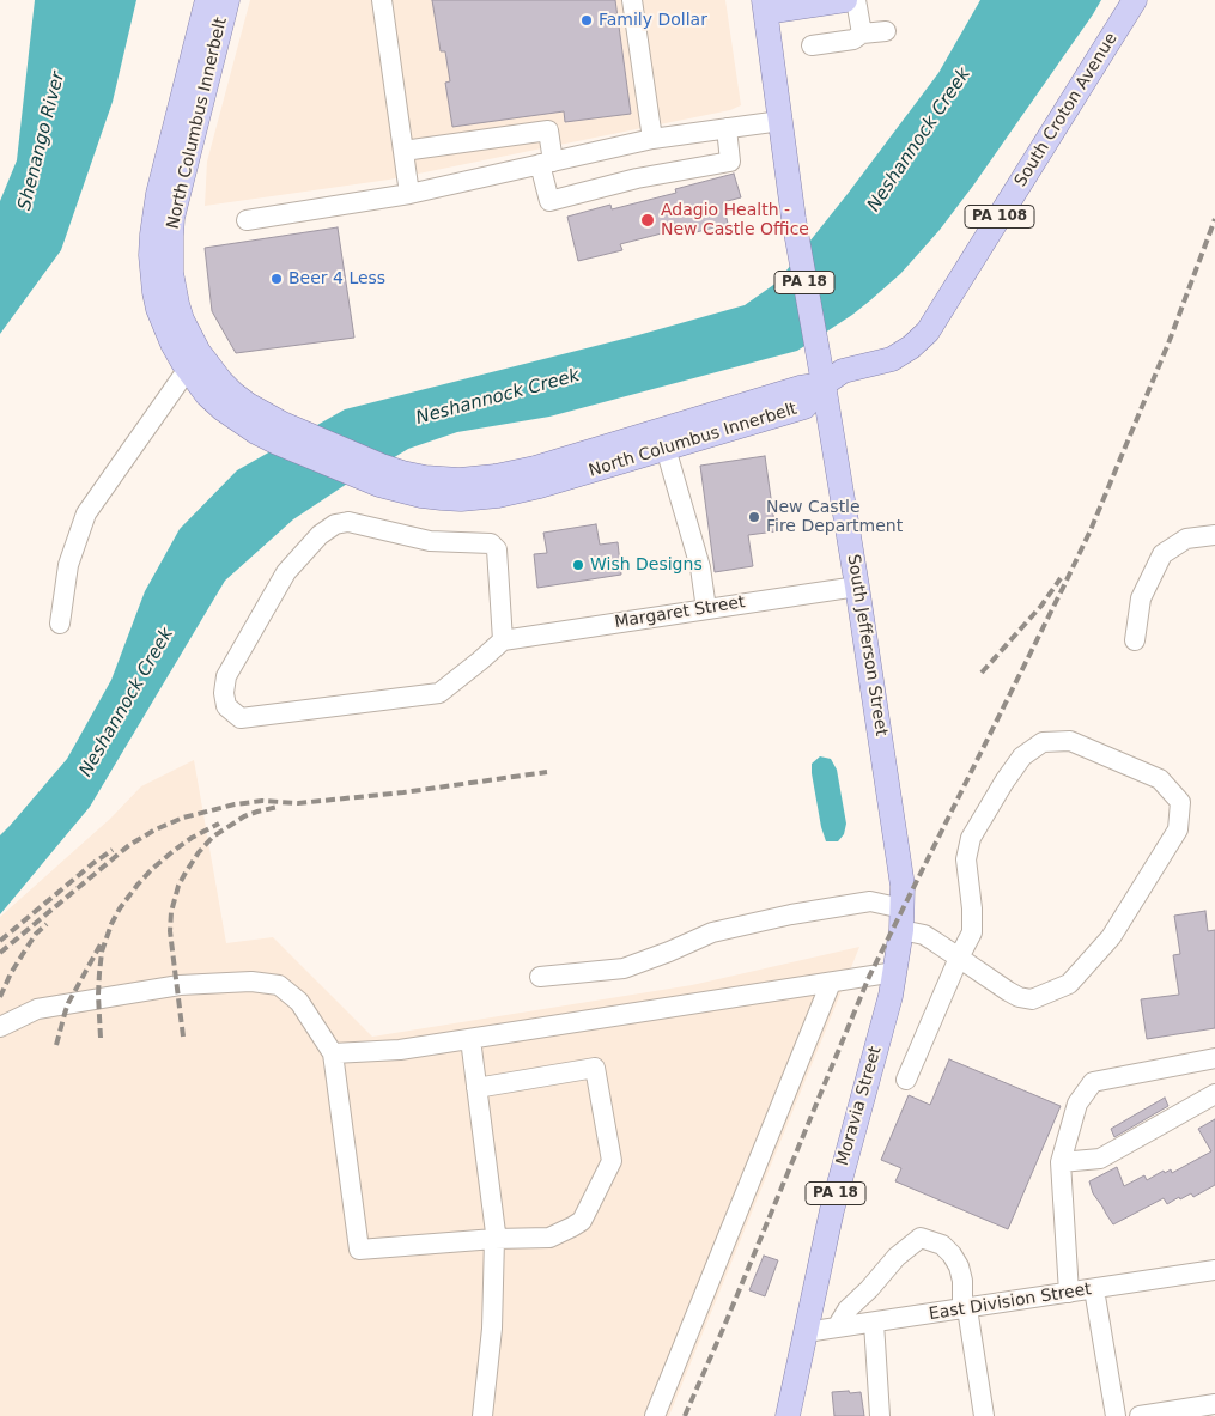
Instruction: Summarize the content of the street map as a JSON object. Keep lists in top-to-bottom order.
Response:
{
  "streets": {
    "main road": [
      "South Croton Avenue",
      "North Columbus Innerbelt",
      "PA 108",
      "PA 18",
      "South Jefferson Street",
      "Moravia Street"
    ],
    "street": ["Margaret Street", "East Division Street"]
  },
  "crossings": [
    ["South Croton Avenue", "North Columbus Innerbelt"],
    ["South Croton Avenue", "South Jefferson Street"],
    ["North Columbus Innerbelt", "South Jefferson Street"],
    ["Margaret Street", "South Jefferson Street"],
    ["South Jefferson Street", "Moravia Street"],
    ["Moravia Street", "East Division Street"]
  ],
  "water": ["Neshannock Creek", "Shenango River"],
  "places": [
    "Family Dollar",
    "Adagio Health - New Castle Office",
    "Beer 4 Less",
    "New Castle Fire Department",
    "Wish Designs"
  ]
}
